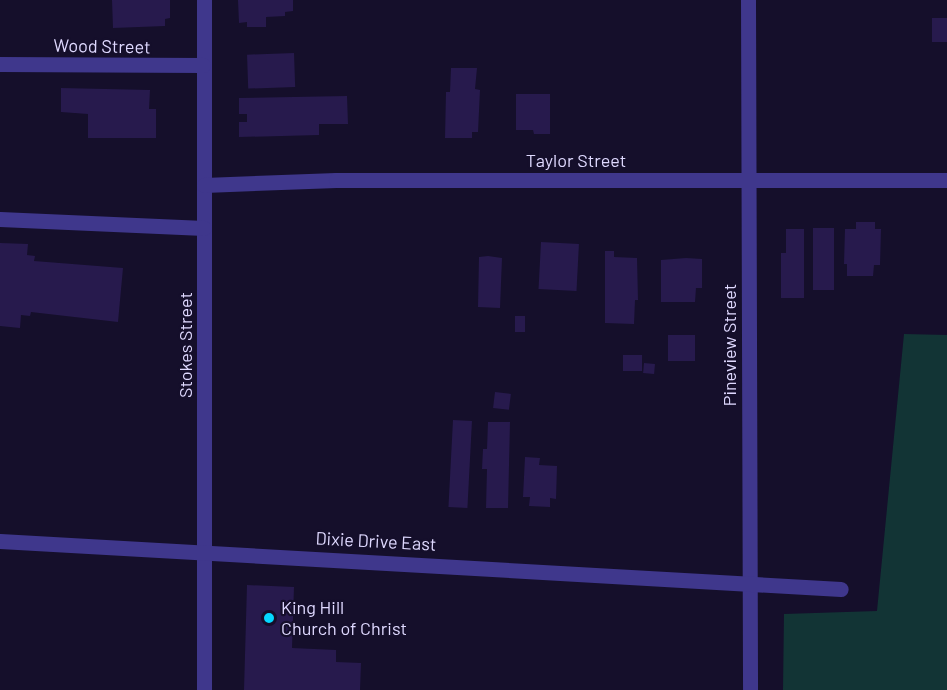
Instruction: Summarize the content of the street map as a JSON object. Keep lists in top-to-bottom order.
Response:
{
  "streets": {
    "street": [
      "Wood Street",
      "Taylor Street",
      "Stokes Street",
      "Pineview Street",
      "Dixie Drive East"
    ]
  },
  "crossings": [
    ["Wood Street", "Stokes Street"],
    ["Taylor Street", "Stokes Street"],
    ["Taylor Street", "Pineview Street"],
    ["Stokes Street", "Dixie Drive East"],
    ["Pineview Street", "Dixie Drive East"]
  ],
  "places": ["King Hill Church of Christ"]
}
